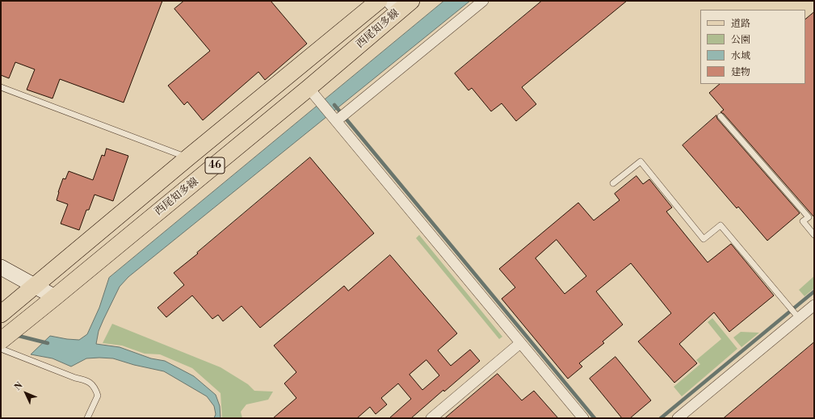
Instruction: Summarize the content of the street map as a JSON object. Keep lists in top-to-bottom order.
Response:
{
  "streets": {
    "main road": ["西尾知多線", "46"]
  },
  "legend": [
    "道路",
    "公園",
    "水域",
    "建物"
  ],
  "north": "top left"
}
